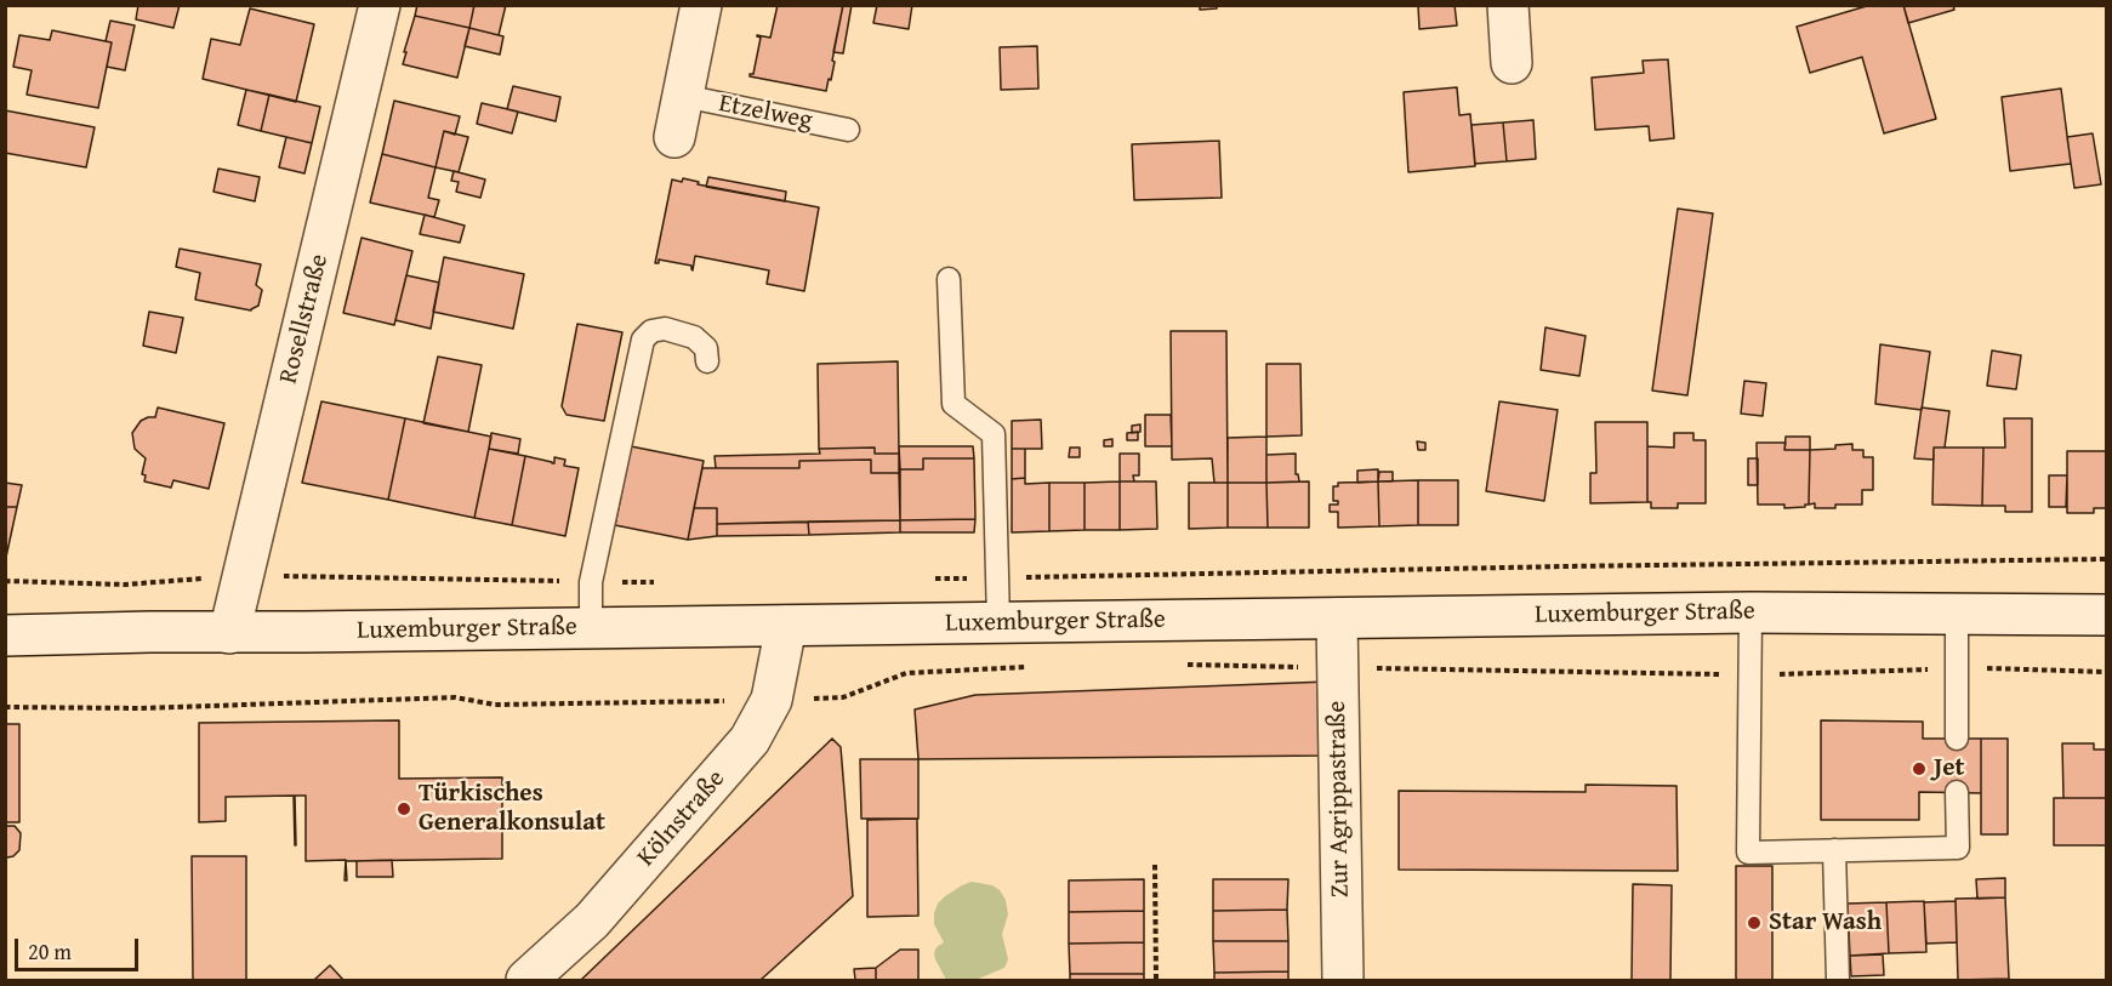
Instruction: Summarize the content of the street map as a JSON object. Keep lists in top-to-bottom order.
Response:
{
  "streets": {
    "street": [
      "Etzelweg",
      "Rosellstraße",
      "Luxemburger Straße",
      "Zur Agrippastraße",
      "Kölnstraße"
    ]
  },
  "crossings": [
    ["Rosellstraße", "Luxemburger Straße"],
    ["Luxemburger Straße", "Zur Agrippastraße"],
    ["Luxemburger Straße", "Kölnstraße"]
  ],
  "places": ["Jet", "Türkisches Generalkonsulat", "Star Wash"],
  "scale_bar": "20 m"
}
